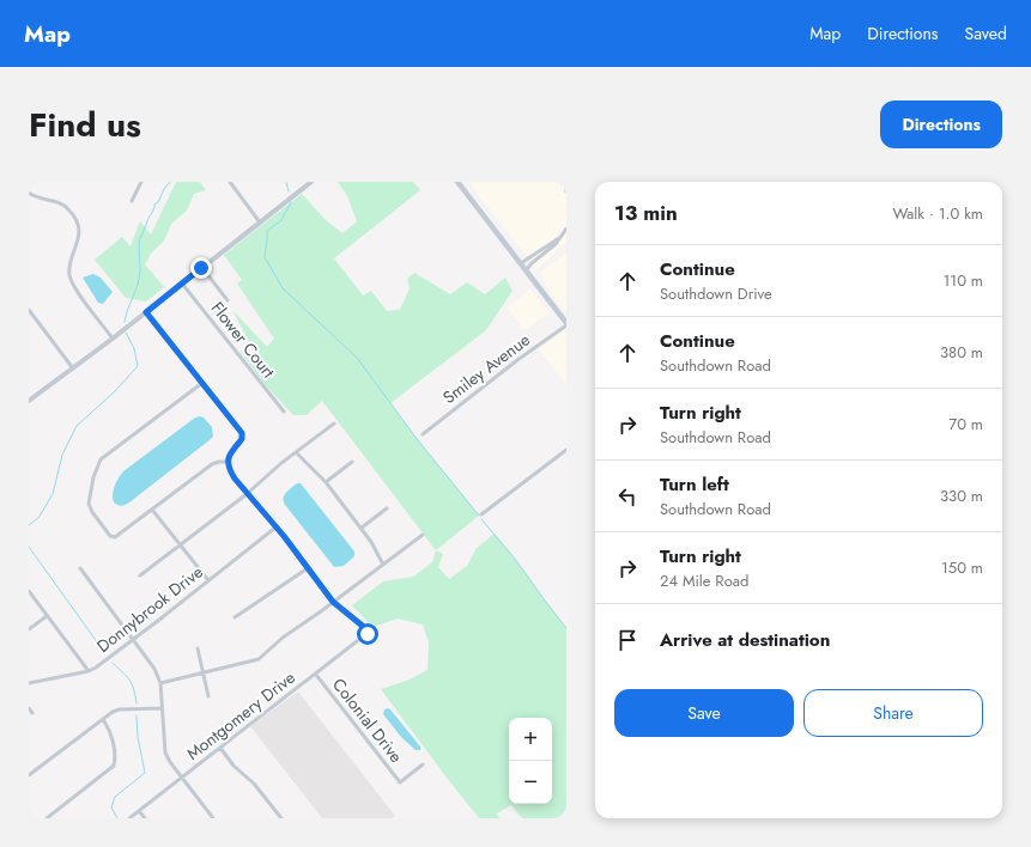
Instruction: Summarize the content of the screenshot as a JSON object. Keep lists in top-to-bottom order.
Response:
{
  "streets": {
    "street": [
      "Flower Court",
      "Smiley Avenue",
      "Donnybrook Drive",
      "Montgomery Drive",
      "Colonial Drive"
    ]
  },
  "crossings": [
    ["Montgomery Drive", "Colonial Drive"]
  ],
  "page": {
    "header": "Map",
    "nav": ["Map", "Directions", "Saved"],
    "title": "Find us",
    "buttons": [
      "Directions",
      ["Save", "Share"]
    ],
    "heading": ["13 min", "Walk · 1.0 km"],
    "list": [
      ["Continue", "Southdown Drive", "110 m"],
      ["Continue", "Southdown Road", "380 m"],
      ["Turn right", "Southdown Road", "70 m"],
      ["Turn left", "Southdown Road", "330 m"],
      ["Turn right", "24 Mile Road", "150 m"],
      "Arrive at destination"
    ],
    "map_buttons": ["+", "−"]
  }
}
